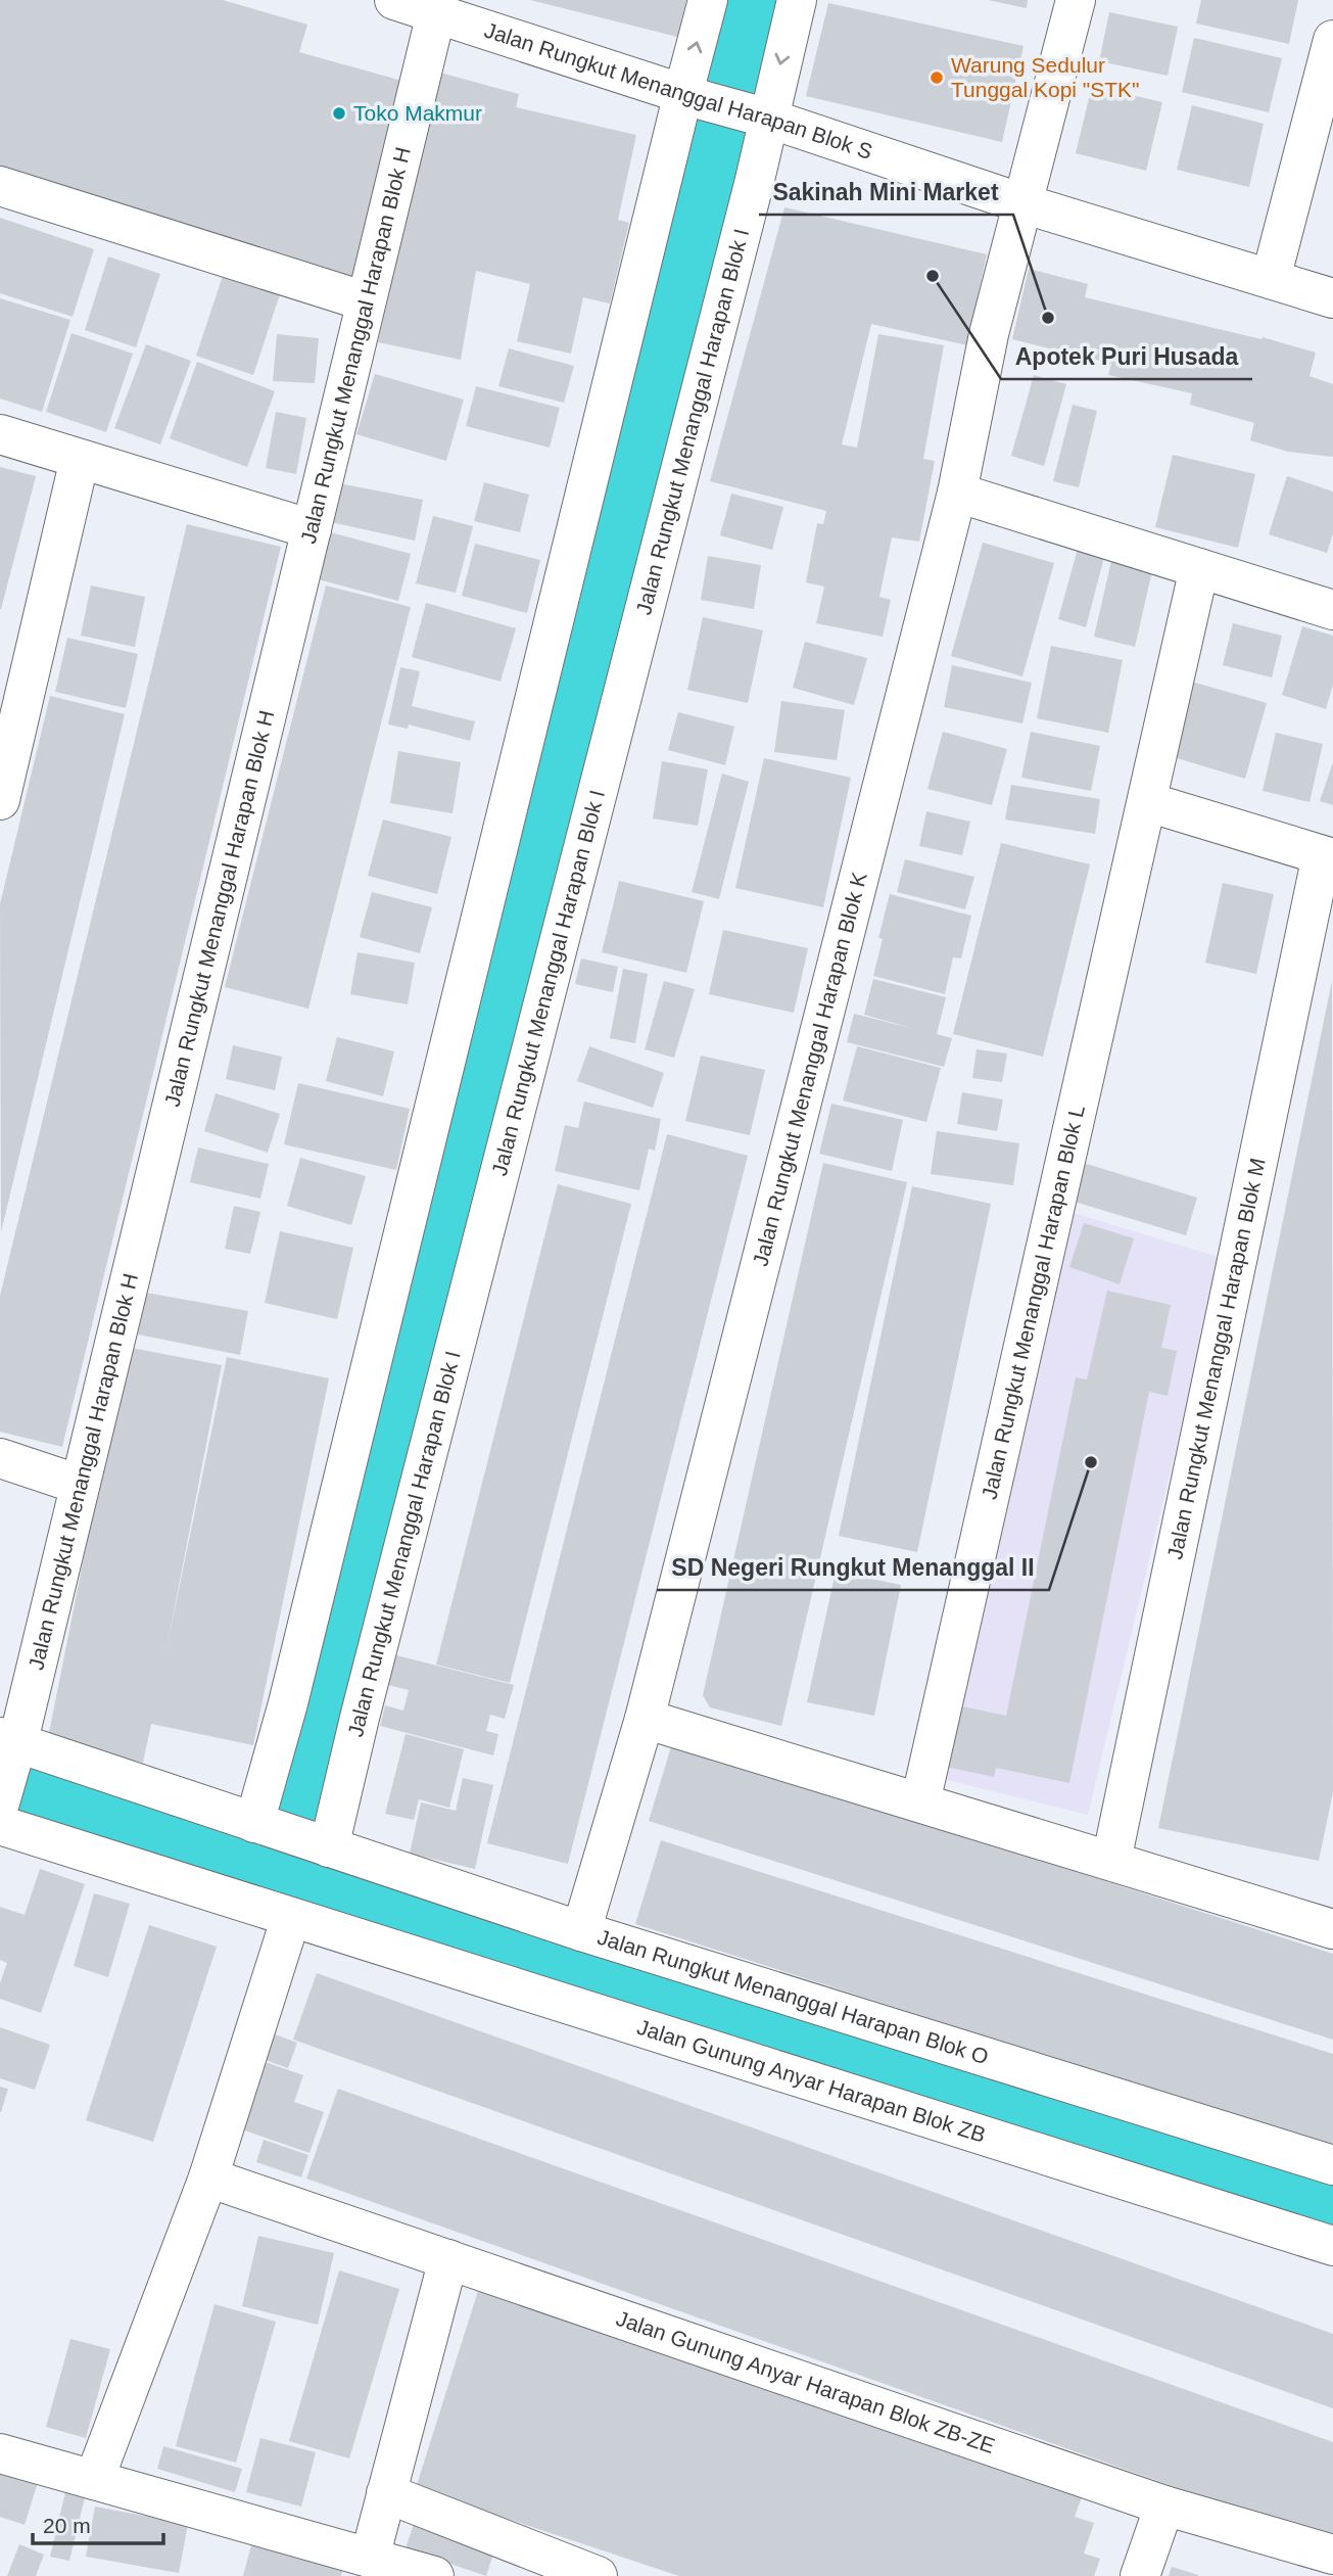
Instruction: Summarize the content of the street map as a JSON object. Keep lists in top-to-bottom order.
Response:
{
  "streets": {
    "street": [
      "Jalan Rungkut Menanggal Harapan Blok S",
      "Jalan Rungkut Menanggal Harapan Blok H",
      "Jalan Rungkut Menanggal Harapan Blok I",
      "Jalan Rungkut Menanggal Harapan Blok K",
      "Jalan Rungkut Menanggal Harapan Blok L",
      "Jalan Rungkut Menanggal Harapan Blok M",
      "Jalan Rungkut Menanggal Harapan Blok O",
      "Jalan Gunung Anyar Harapan Blok ZB",
      "Jalan Gunung Anyar Harapan Blok ZB-ZE"
    ]
  },
  "crossings": [
    ["Jalan Rungkut Menanggal Harapan Blok S", "Jalan Rungkut Menanggal Harapan Blok H"],
    ["Jalan Rungkut Menanggal Harapan Blok S", "Jalan Rungkut Menanggal Harapan Blok I"],
    ["Jalan Rungkut Menanggal Harapan Blok S", "Jalan Rungkut Menanggal Harapan Blok K"],
    ["Jalan Rungkut Menanggal Harapan Blok H", "Jalan Rungkut Menanggal Harapan Blok O"],
    ["Jalan Rungkut Menanggal Harapan Blok I", "Jalan Rungkut Menanggal Harapan Blok O"],
    ["Jalan Rungkut Menanggal Harapan Blok K", "Jalan Rungkut Menanggal Harapan Blok O"]
  ],
  "places": [
    "Warung Sedulur Tunggal Kopi \"STK\"",
    "Toko Makmur",
    "Apotek Puri Husada",
    "Sakinah Mini Market",
    "SD Negeri Rungkut Menanggal II"
  ],
  "scale_bar": "20 m"
}
